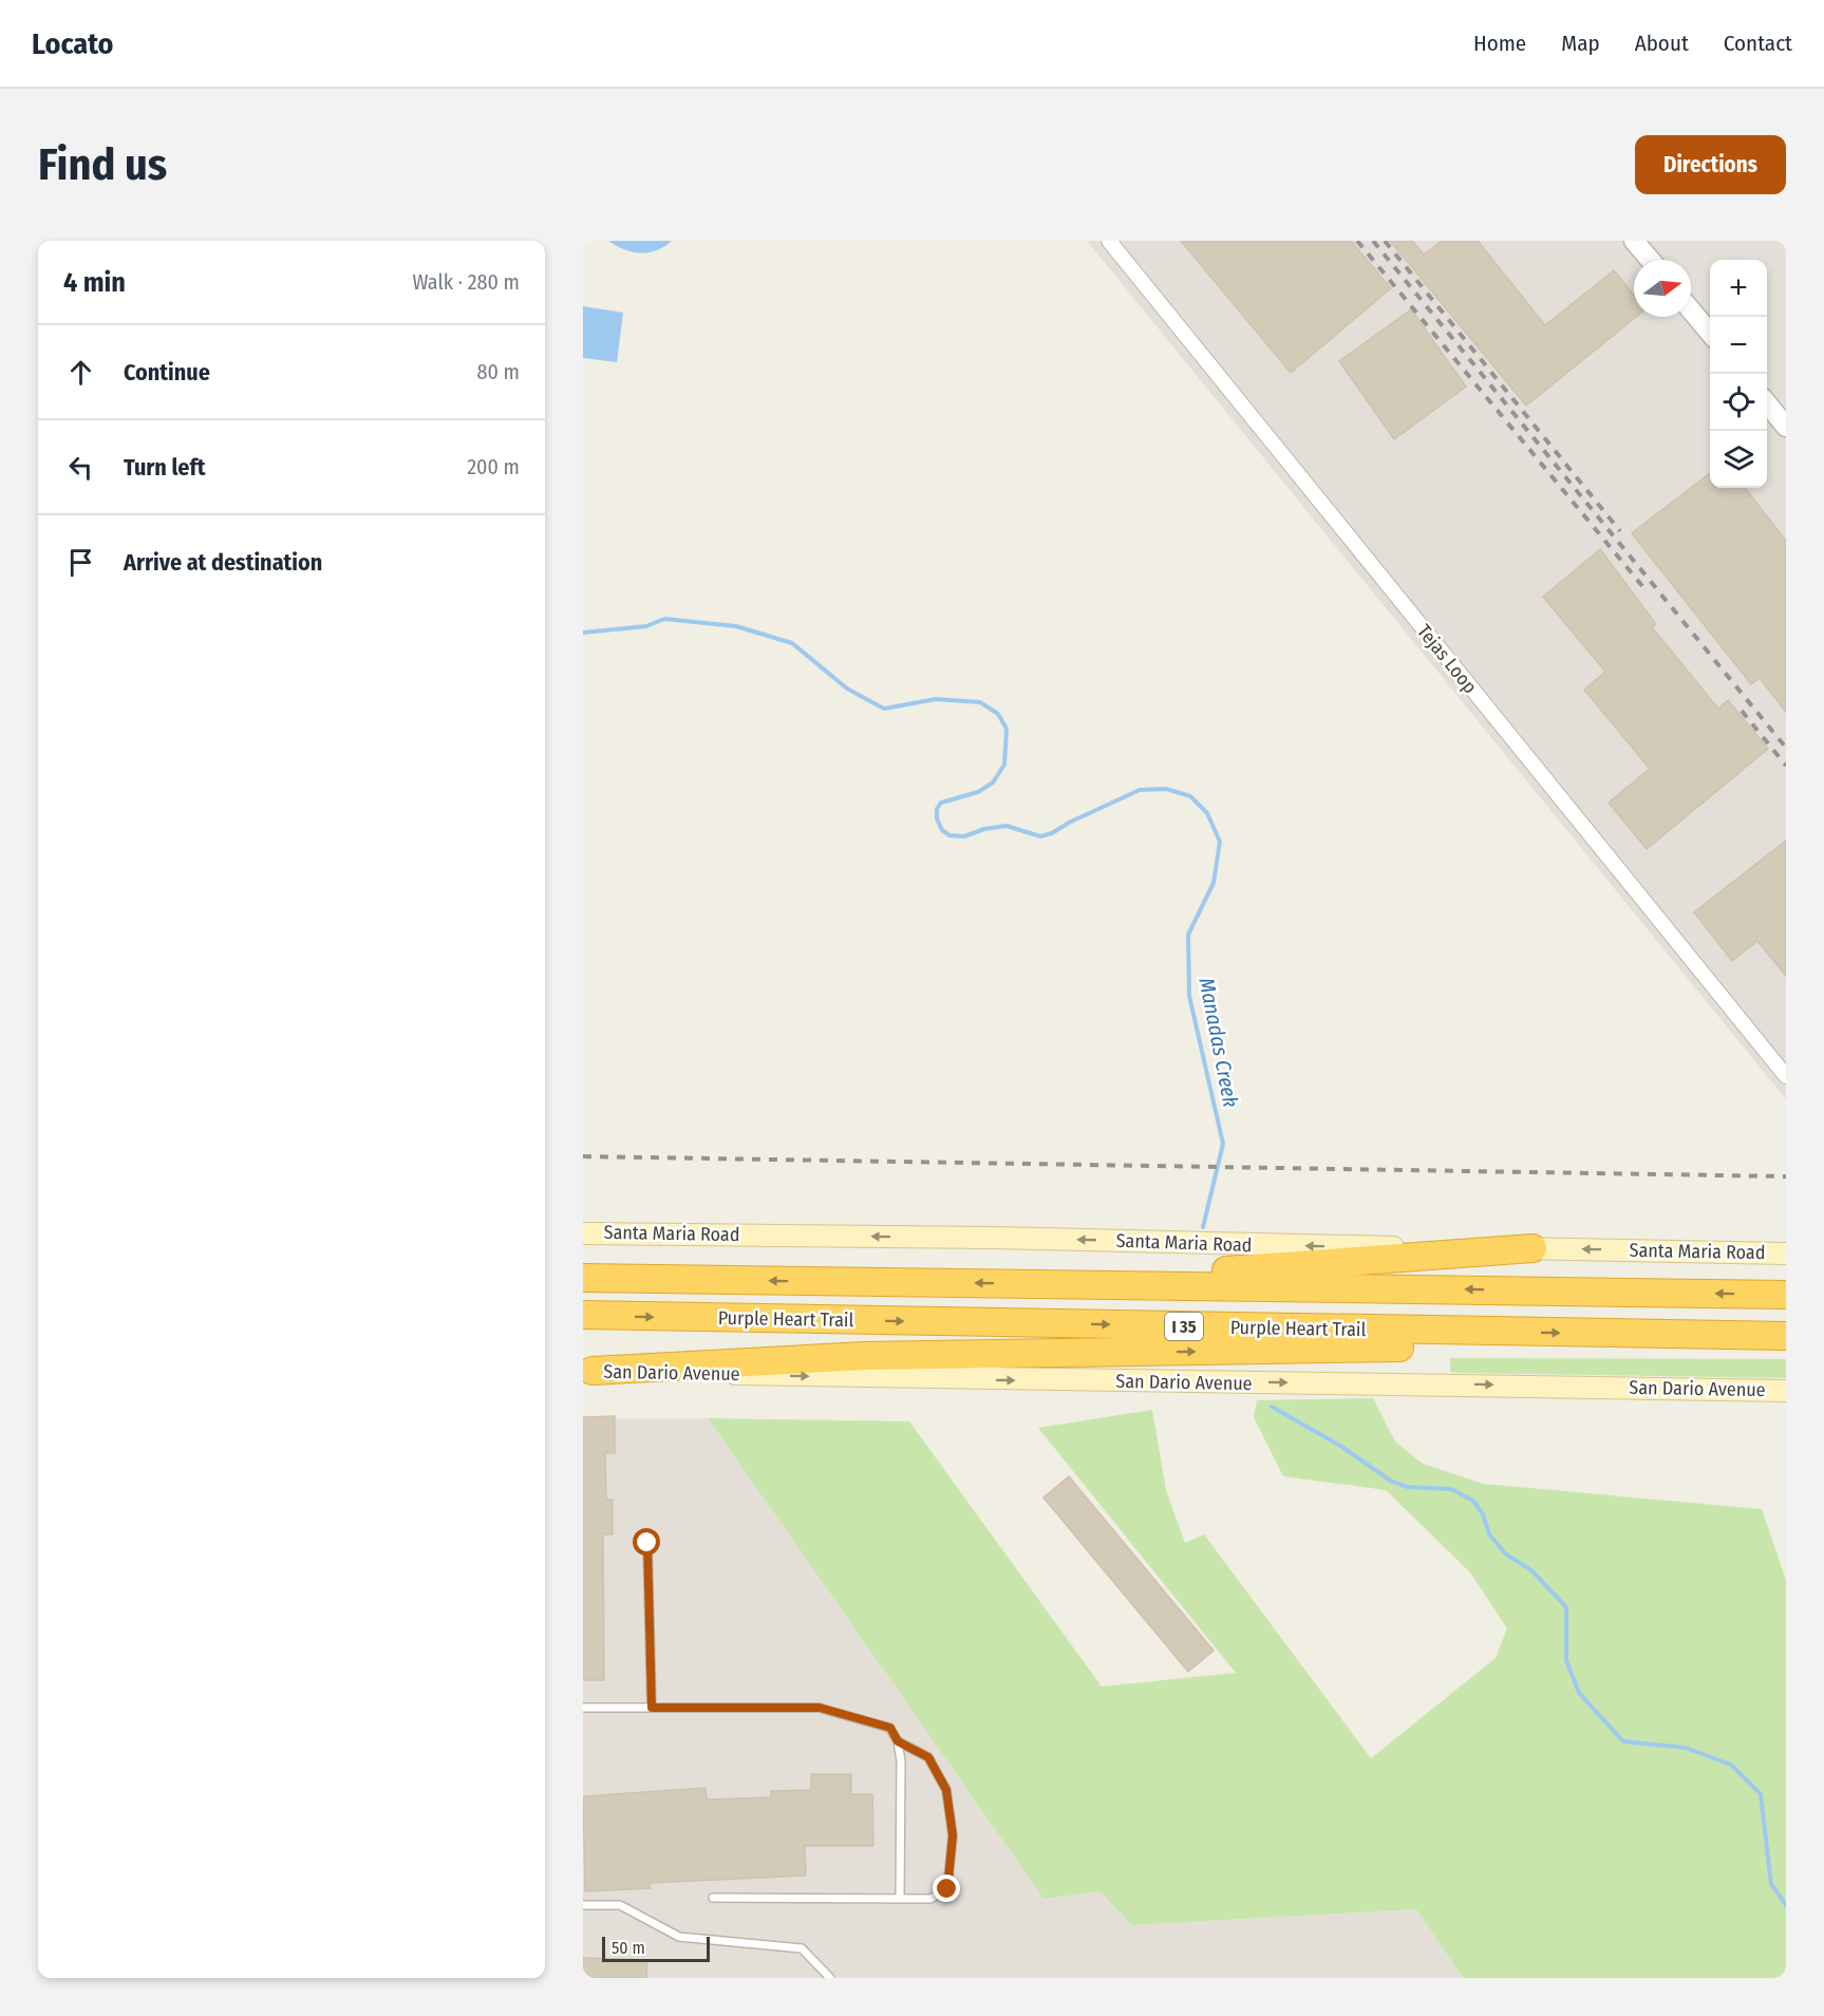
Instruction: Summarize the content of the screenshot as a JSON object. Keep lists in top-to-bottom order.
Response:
{
  "streets": {
    "highway": ["Purple Heart Trail", "I 35"],
    "main road": ["Santa Maria Road", "San Dario Avenue"],
    "street": ["Tejas Loop"]
  },
  "one_way": ["Santa Maria Road", "San Dario Avenue"],
  "water": ["Manadas Creek"],
  "scale_bar": "50 m",
  "north": "right",
  "page": {
    "header": "Locato",
    "nav": [
      "Home",
      "Map",
      "About",
      "Contact"
    ],
    "buttons": "Directions",
    "title": "Find us",
    "heading": ["4 min", "Walk · 280 m"],
    "map_buttons": ["+", "−"],
    "list": [
      ["Continue", "80 m"],
      ["Turn left", "200 m"],
      "Arrive at destination"
    ],
    "scale": "50 m"
  }
}
